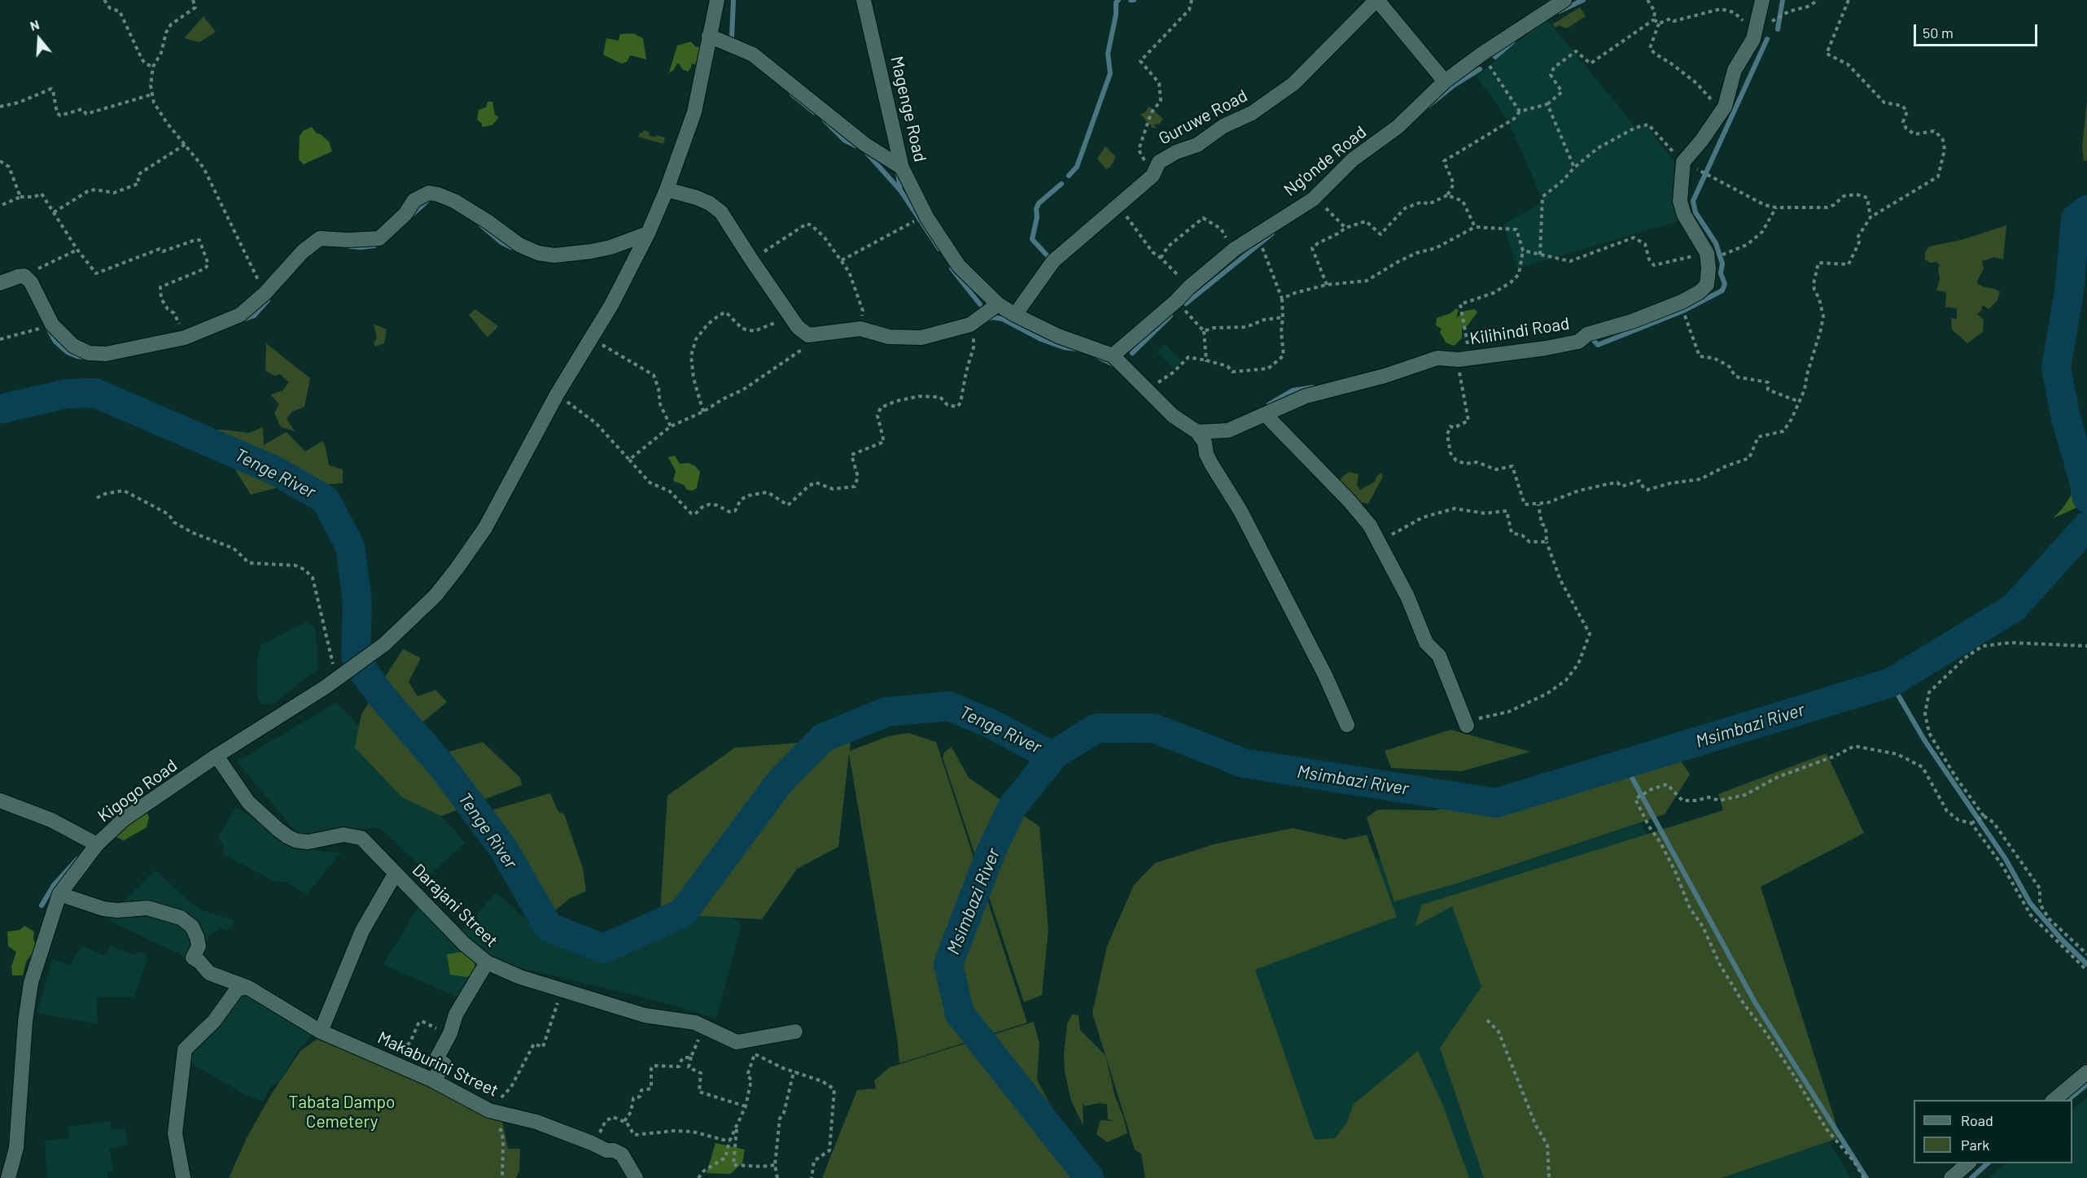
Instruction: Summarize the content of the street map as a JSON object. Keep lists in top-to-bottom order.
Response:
{
  "streets": {
    "street": [
      "Magenge Road",
      "Guruwe Road",
      "Ng'onde Road",
      "Kilihindi Road",
      "Kigogo Road",
      "Darajani Street",
      "Makaburini Street"
    ]
  },
  "crossings": [
    ["Magenge Road", "Guruwe Road"],
    ["Magenge Road", "Ng'onde Road"],
    ["Kigogo Road", "Darajani Street"],
    ["Kigogo Road", "Makaburini Street"]
  ],
  "water": ["Tenge River", "Msimbazi River"],
  "parks": ["Tabata Dampo Cemetery"],
  "legend": ["Road", "Park"],
  "scale_bar": "50 m",
  "north": "top"
}
